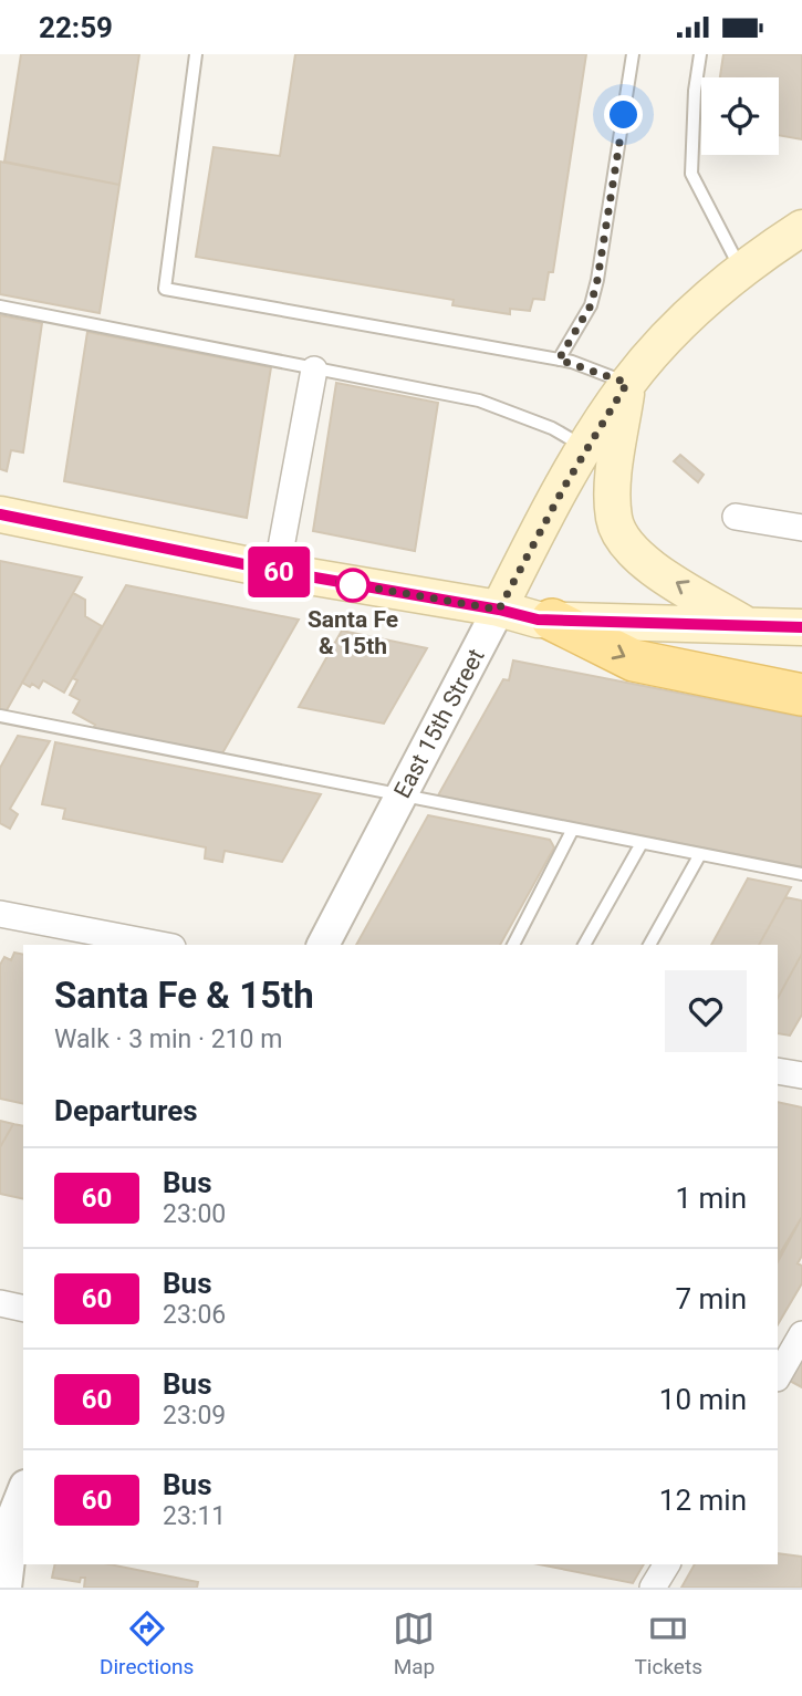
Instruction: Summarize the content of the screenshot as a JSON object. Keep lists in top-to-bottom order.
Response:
{
  "streets": {
    "main road": ["East 15th Street"]
  },
  "places": ["Santa Fe & 15th"],
  "lines": ["bus line 60"],
  "page": {
    "status": "22:59",
    "on_map": "60",
    "heading": [
      ["Santa Fe & 15th", "Walk · 3 min · 210 m"],
      "Departures"
    ],
    "list": [
      {
        "mark": "60",
        "name": "Bus",
        "note": "23:00",
        "value": "1 min"
      },
      {
        "mark": "60",
        "name": "Bus",
        "note": "23:06",
        "value": "7 min"
      },
      {
        "mark": "60",
        "name": "Bus",
        "note": "23:09",
        "value": "10 min"
      },
      {
        "mark": "60",
        "name": "Bus",
        "note": "23:11",
        "value": "12 min"
      }
    ],
    "tabs": ["Directions", "Map", "Tickets"]
  }
}
